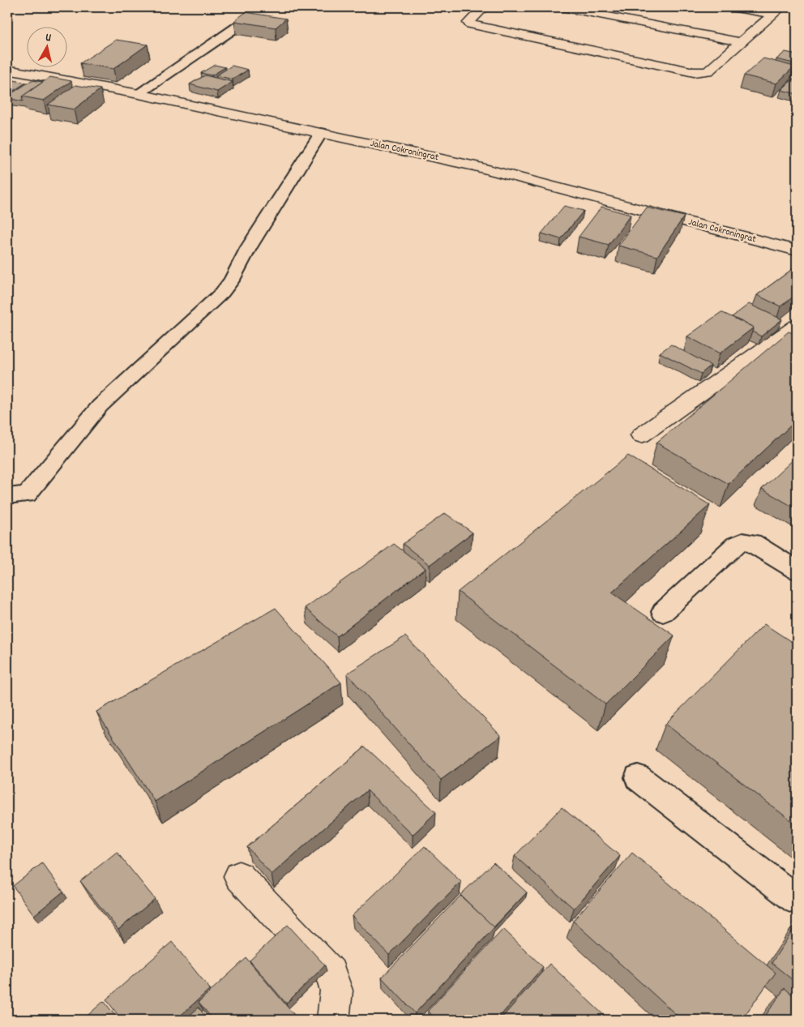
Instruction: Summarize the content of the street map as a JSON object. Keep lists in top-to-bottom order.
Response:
{
  "streets": {
    "street": ["Jalan Cokroningrat"]
  },
  "north": "top"
}
